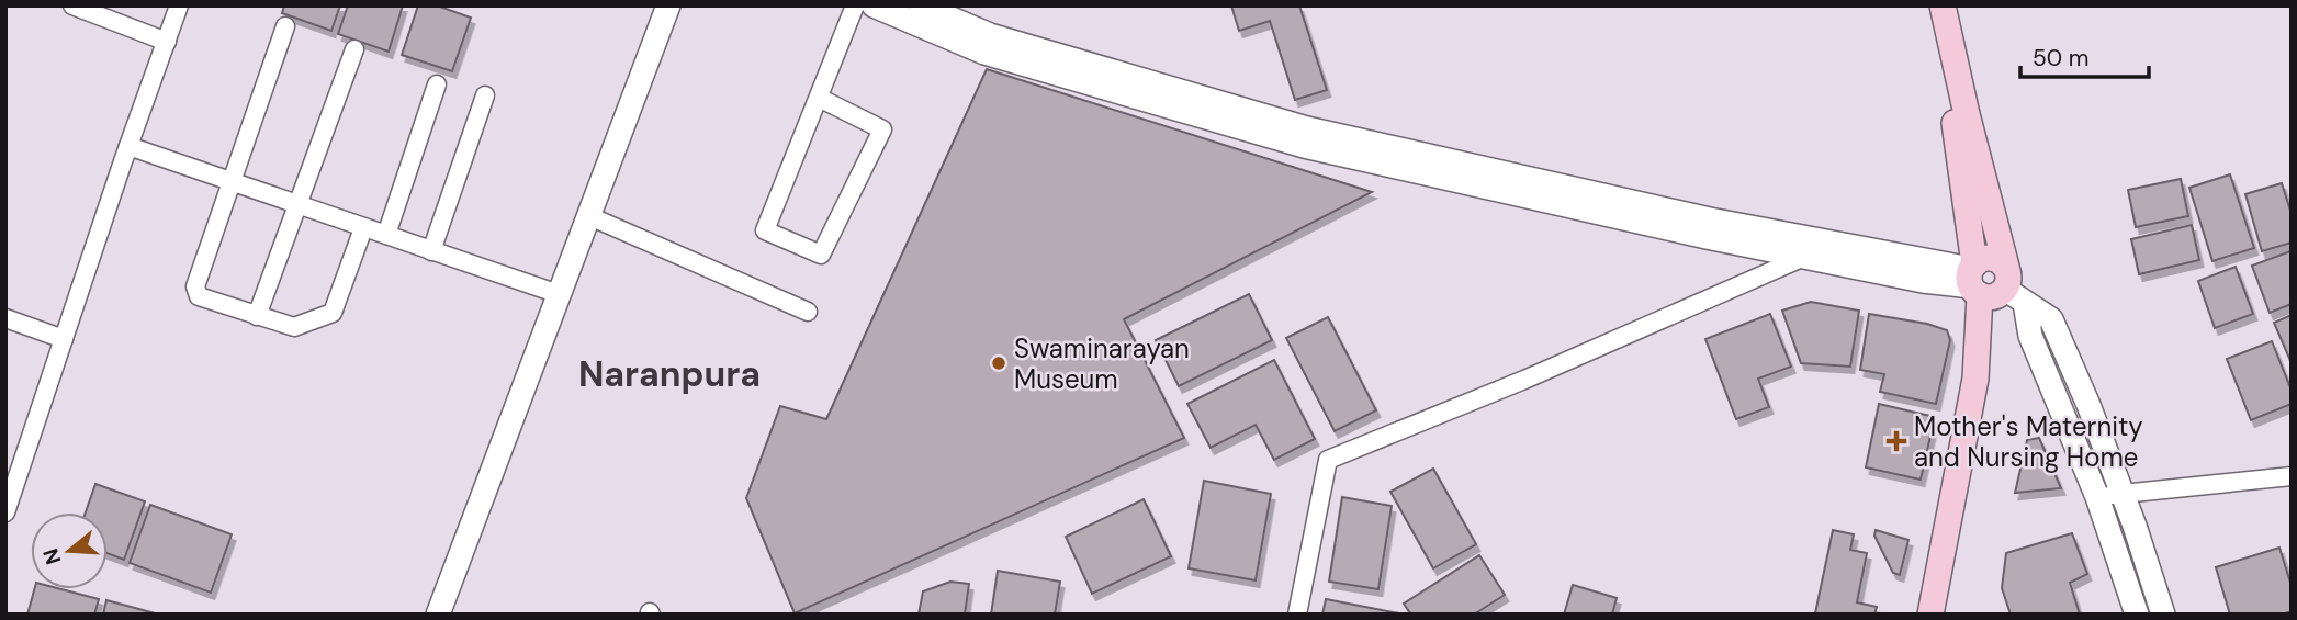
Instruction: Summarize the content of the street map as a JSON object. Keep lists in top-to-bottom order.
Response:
{
  "districts": ["Naranpura"],
  "places": {
    "other": ["Swaminarayan Museum"],
    "health": ["Mother's Maternity and Nursing Home"]
  },
  "scale_bar": "50 m",
  "north": "left"
}
